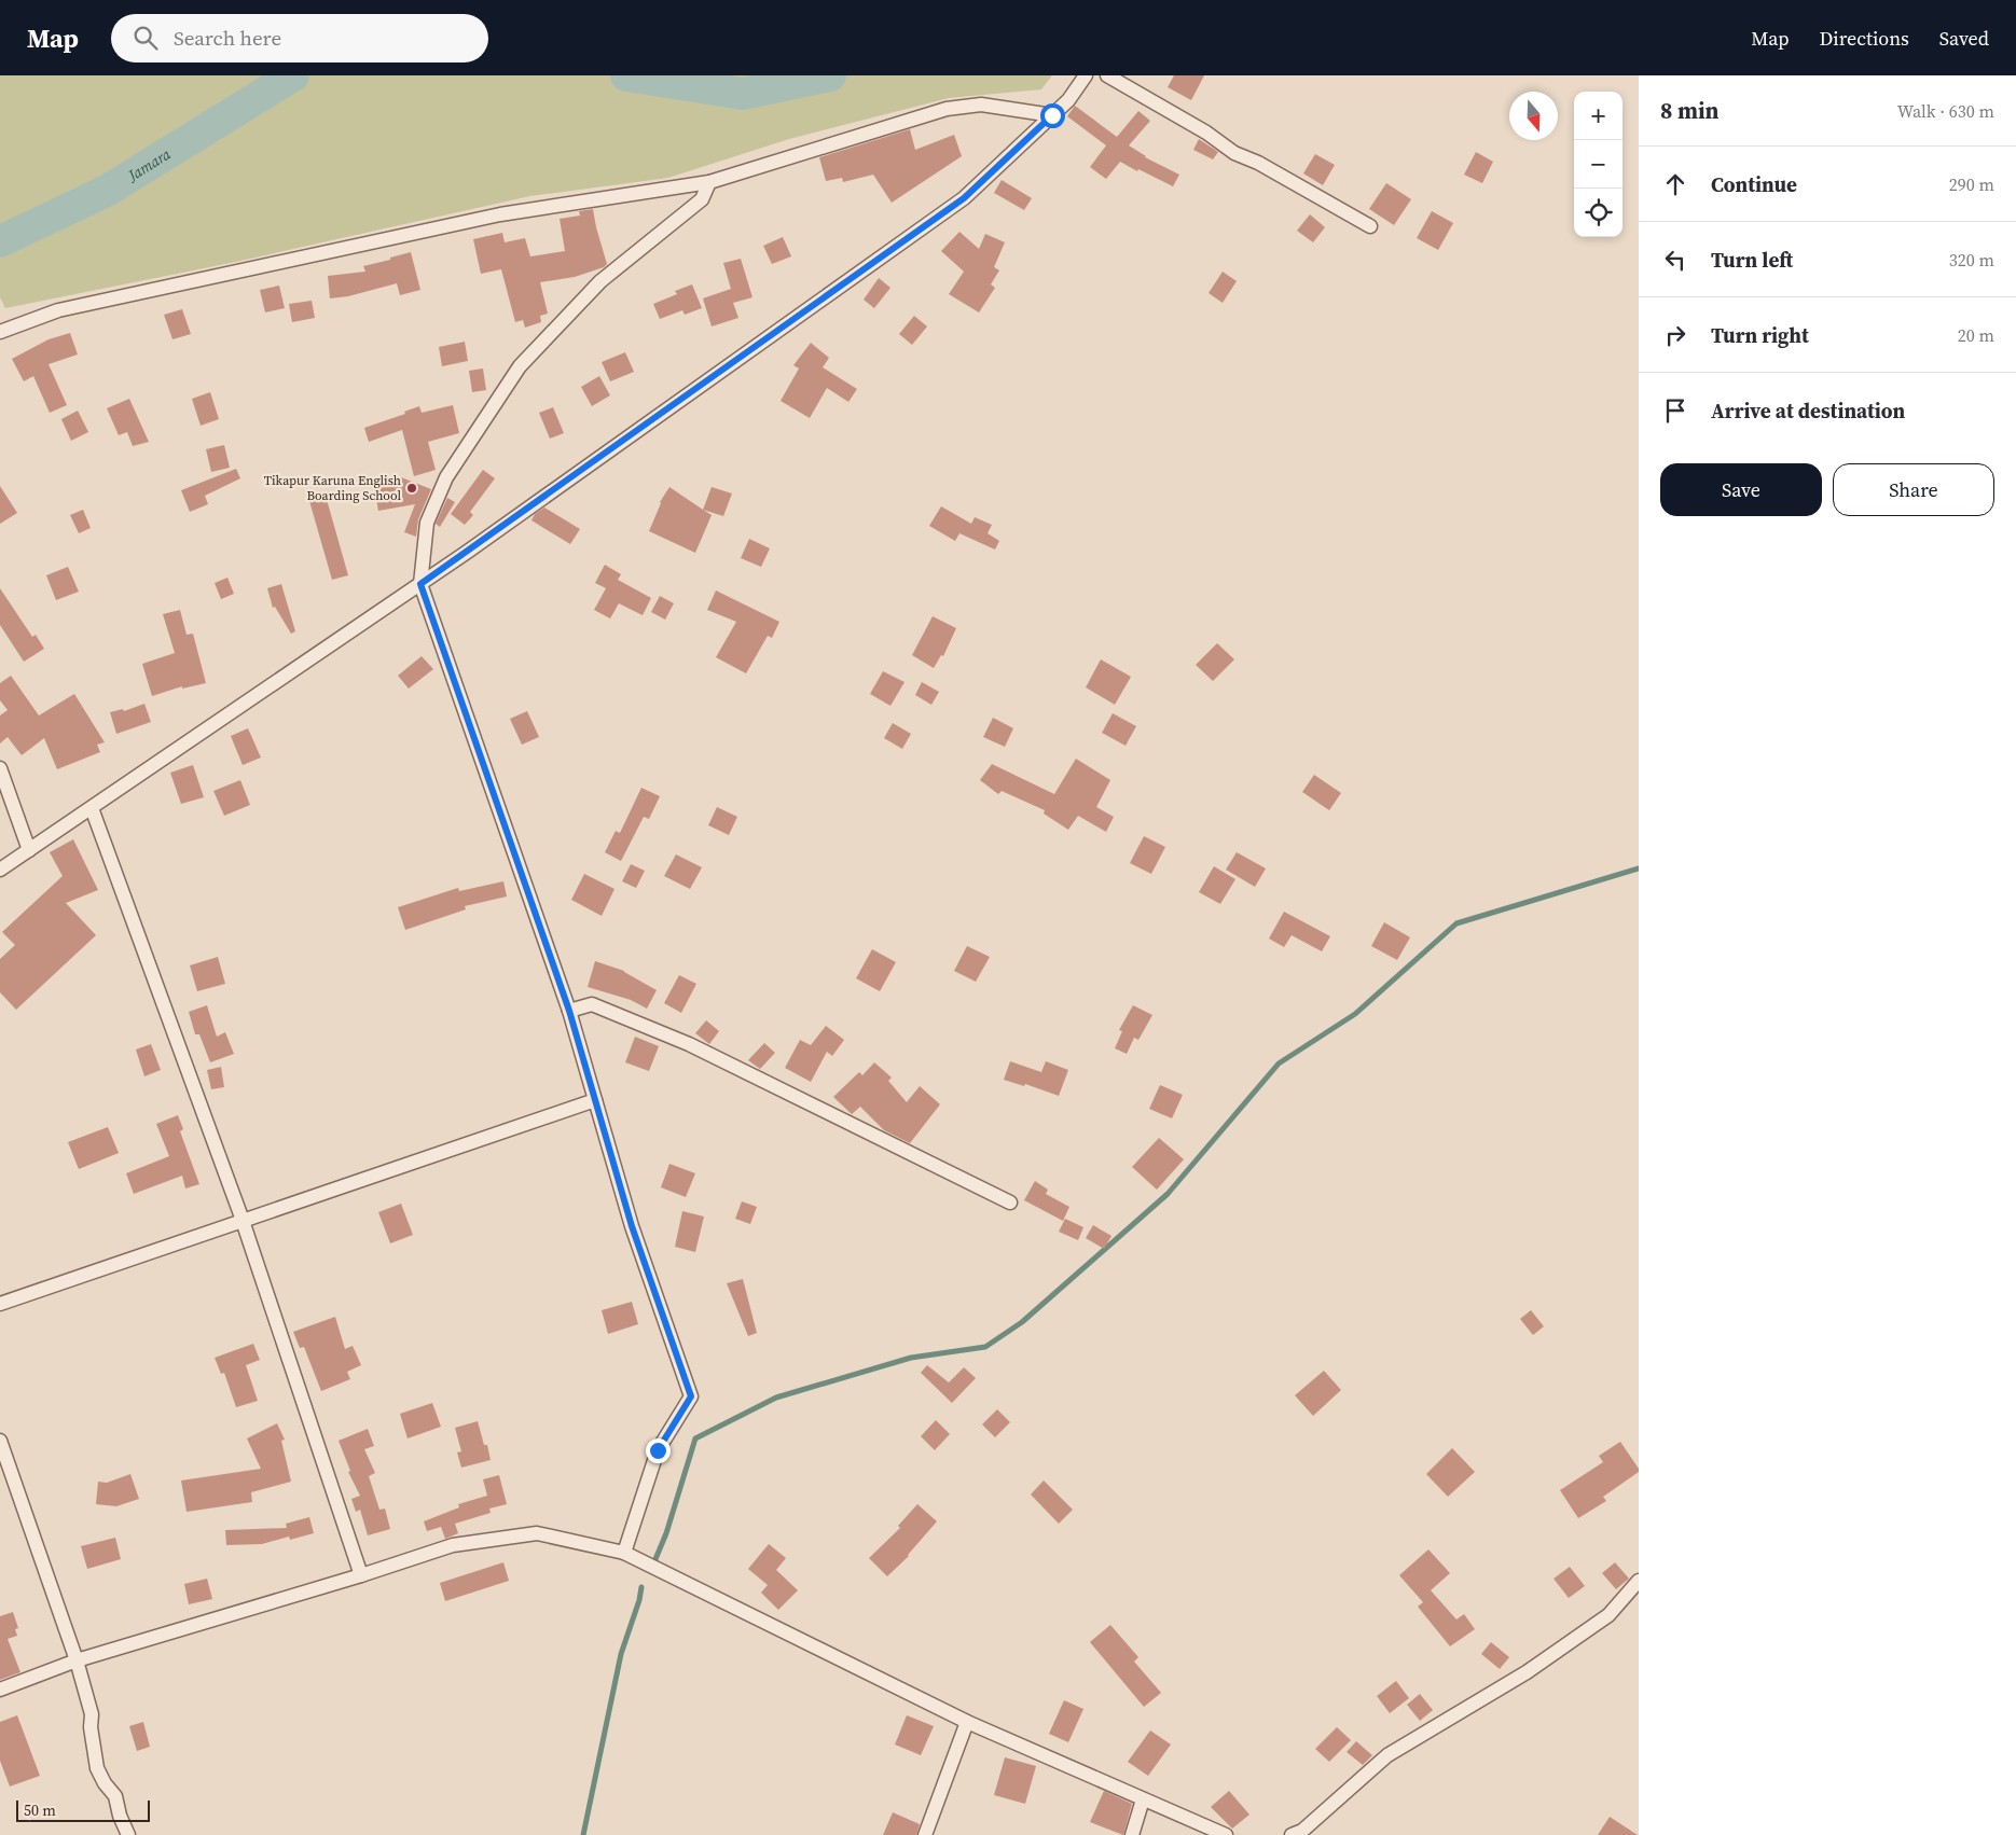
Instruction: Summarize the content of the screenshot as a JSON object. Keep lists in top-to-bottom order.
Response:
{
  "water": ["Jamara"],
  "places": ["Tikapur Karuna English Boarding School"],
  "scale_bar": "50 m",
  "north": "bottom",
  "page": {
    "header": "Map",
    "search": "Search here",
    "nav": ["Map", "Directions", "Saved"],
    "heading": ["8 min", "Walk · 630 m"],
    "map_buttons": ["+", "−"],
    "list": [
      ["Continue", "290 m"],
      ["Turn left", "320 m"],
      ["Turn right", "20 m"],
      "Arrive at destination"
    ],
    "buttons": ["Save", "Share"],
    "scale": "50 m"
  }
}
